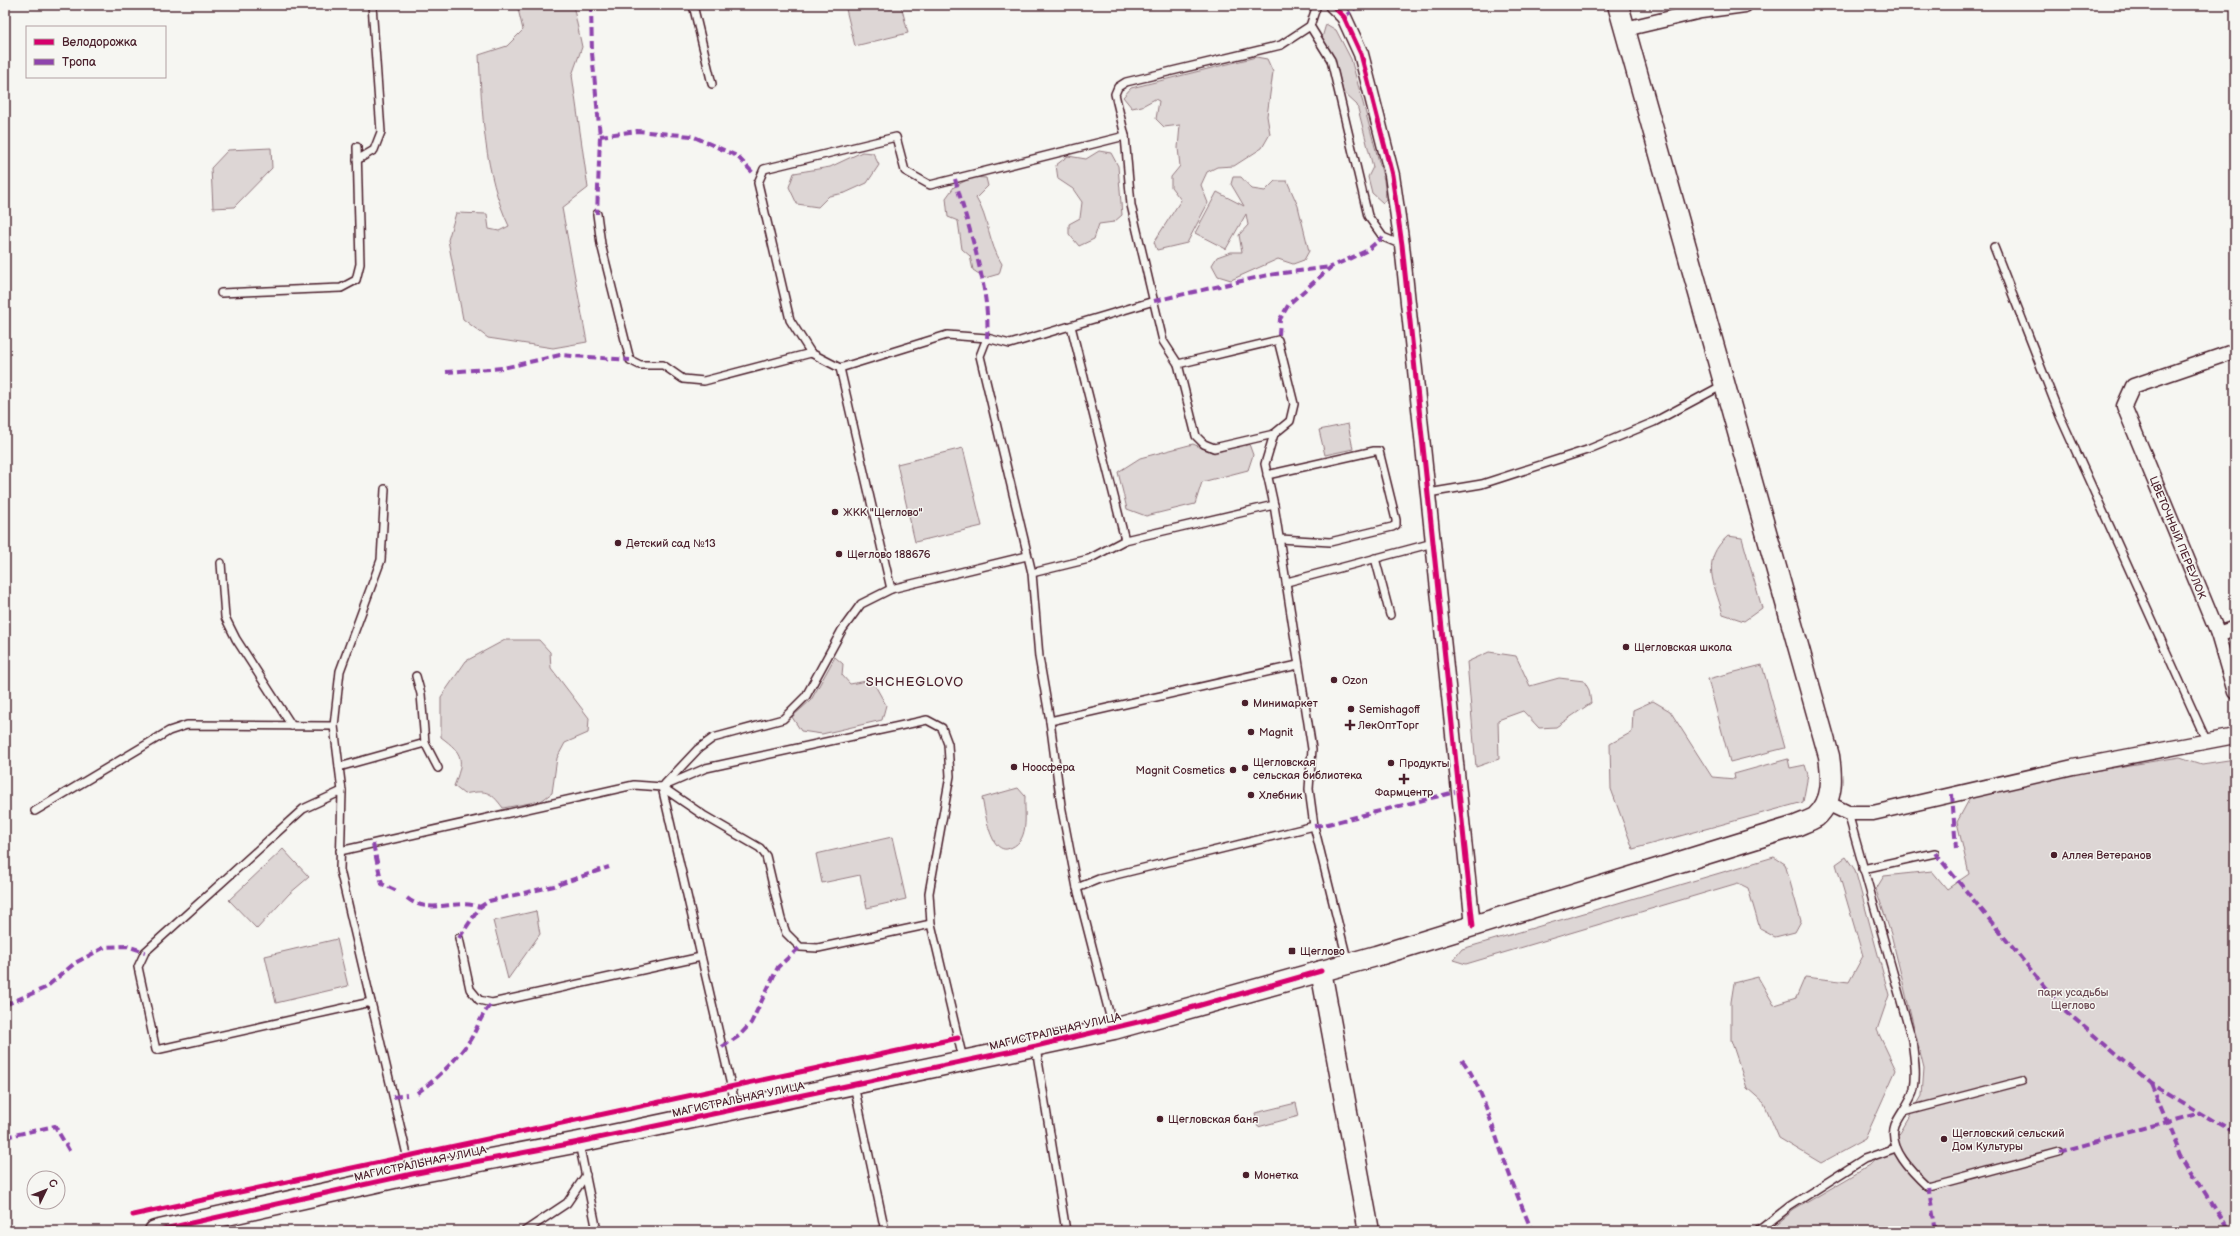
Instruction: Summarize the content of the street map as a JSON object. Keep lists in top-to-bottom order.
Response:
{
  "streets": {
    "main road": ["МАГИСТРАЛЬНАЯ УЛИЦА"],
    "street": ["ЦВЕТОЧНЫЙ ПЕРЕУЛОК"]
  },
  "districts": ["SHCHEGLOVO"],
  "parks": ["парк усадьбы Щеглово"],
  "places": {
    "other": [
      "ЖКК \"Щеглово\"",
      "Детский сад №13",
      "Щеглово 188676",
      "Щегловская школа",
      "Ozon",
      "Минимаркет",
      "Semishagoff",
      "Magnit",
      "Продукты",
      "Ноосфера",
      "Щегловская сельская библиотека",
      "Magnit Cosmetics",
      "Хлебник",
      "Аллея Ветеранов",
      "Щегловская баня",
      "Щегловский сельский Дом Культуры",
      "Монетка"
    ],
    "health": ["ЛекОптТорг", "Фармцентр"],
    "transit": ["Щеглово"]
  },
  "legend": ["Велодорожка", "Тропа"],
  "north": "top right"
}
